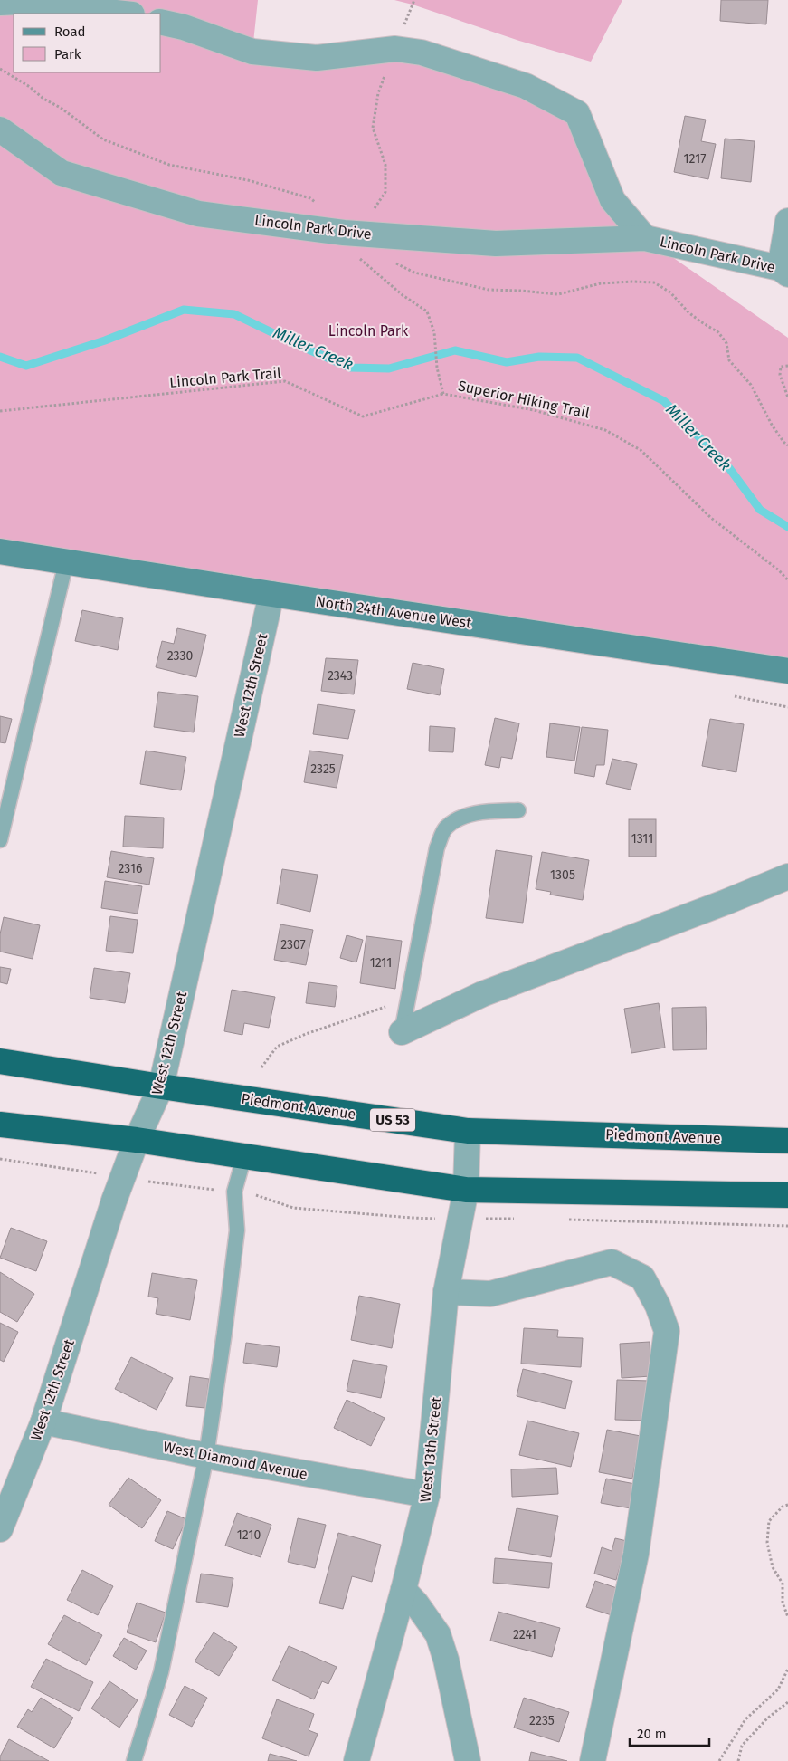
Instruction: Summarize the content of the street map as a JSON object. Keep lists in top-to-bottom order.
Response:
{
  "streets": {
    "highway": ["Piedmont Avenue", "US 53"],
    "street": [
      "Lincoln Park Drive",
      "North 24th Avenue West",
      "West 12th Street",
      "West 13th Street",
      "West Diamond Avenue"
    ],
    "path": ["Lincoln Park Trail", "Superior Hiking Trail"]
  },
  "crossings": [
    ["Lincoln Park Drive", "Superior Hiking Trail"],
    ["Lincoln Park Trail", "Superior Hiking Trail"],
    ["North 24th Avenue West", "West 12th Street"],
    ["West 12th Street", "Piedmont Avenue"],
    ["West 12th Street", "West Diamond Avenue"],
    ["Piedmont Avenue", "West 13th Street"],
    ["West 13th Street", "West Diamond Avenue"]
  ],
  "water": ["Miller Creek"],
  "parks": ["Lincoln Park"],
  "house_numbers": [
    "1217",
    "2330",
    "2343",
    "2325",
    "1311",
    "2316",
    "1305",
    "2307",
    "1211",
    "1210",
    "2241",
    "2235"
  ],
  "legend": ["Road", "Park"],
  "scale_bar": "20 m"
}
